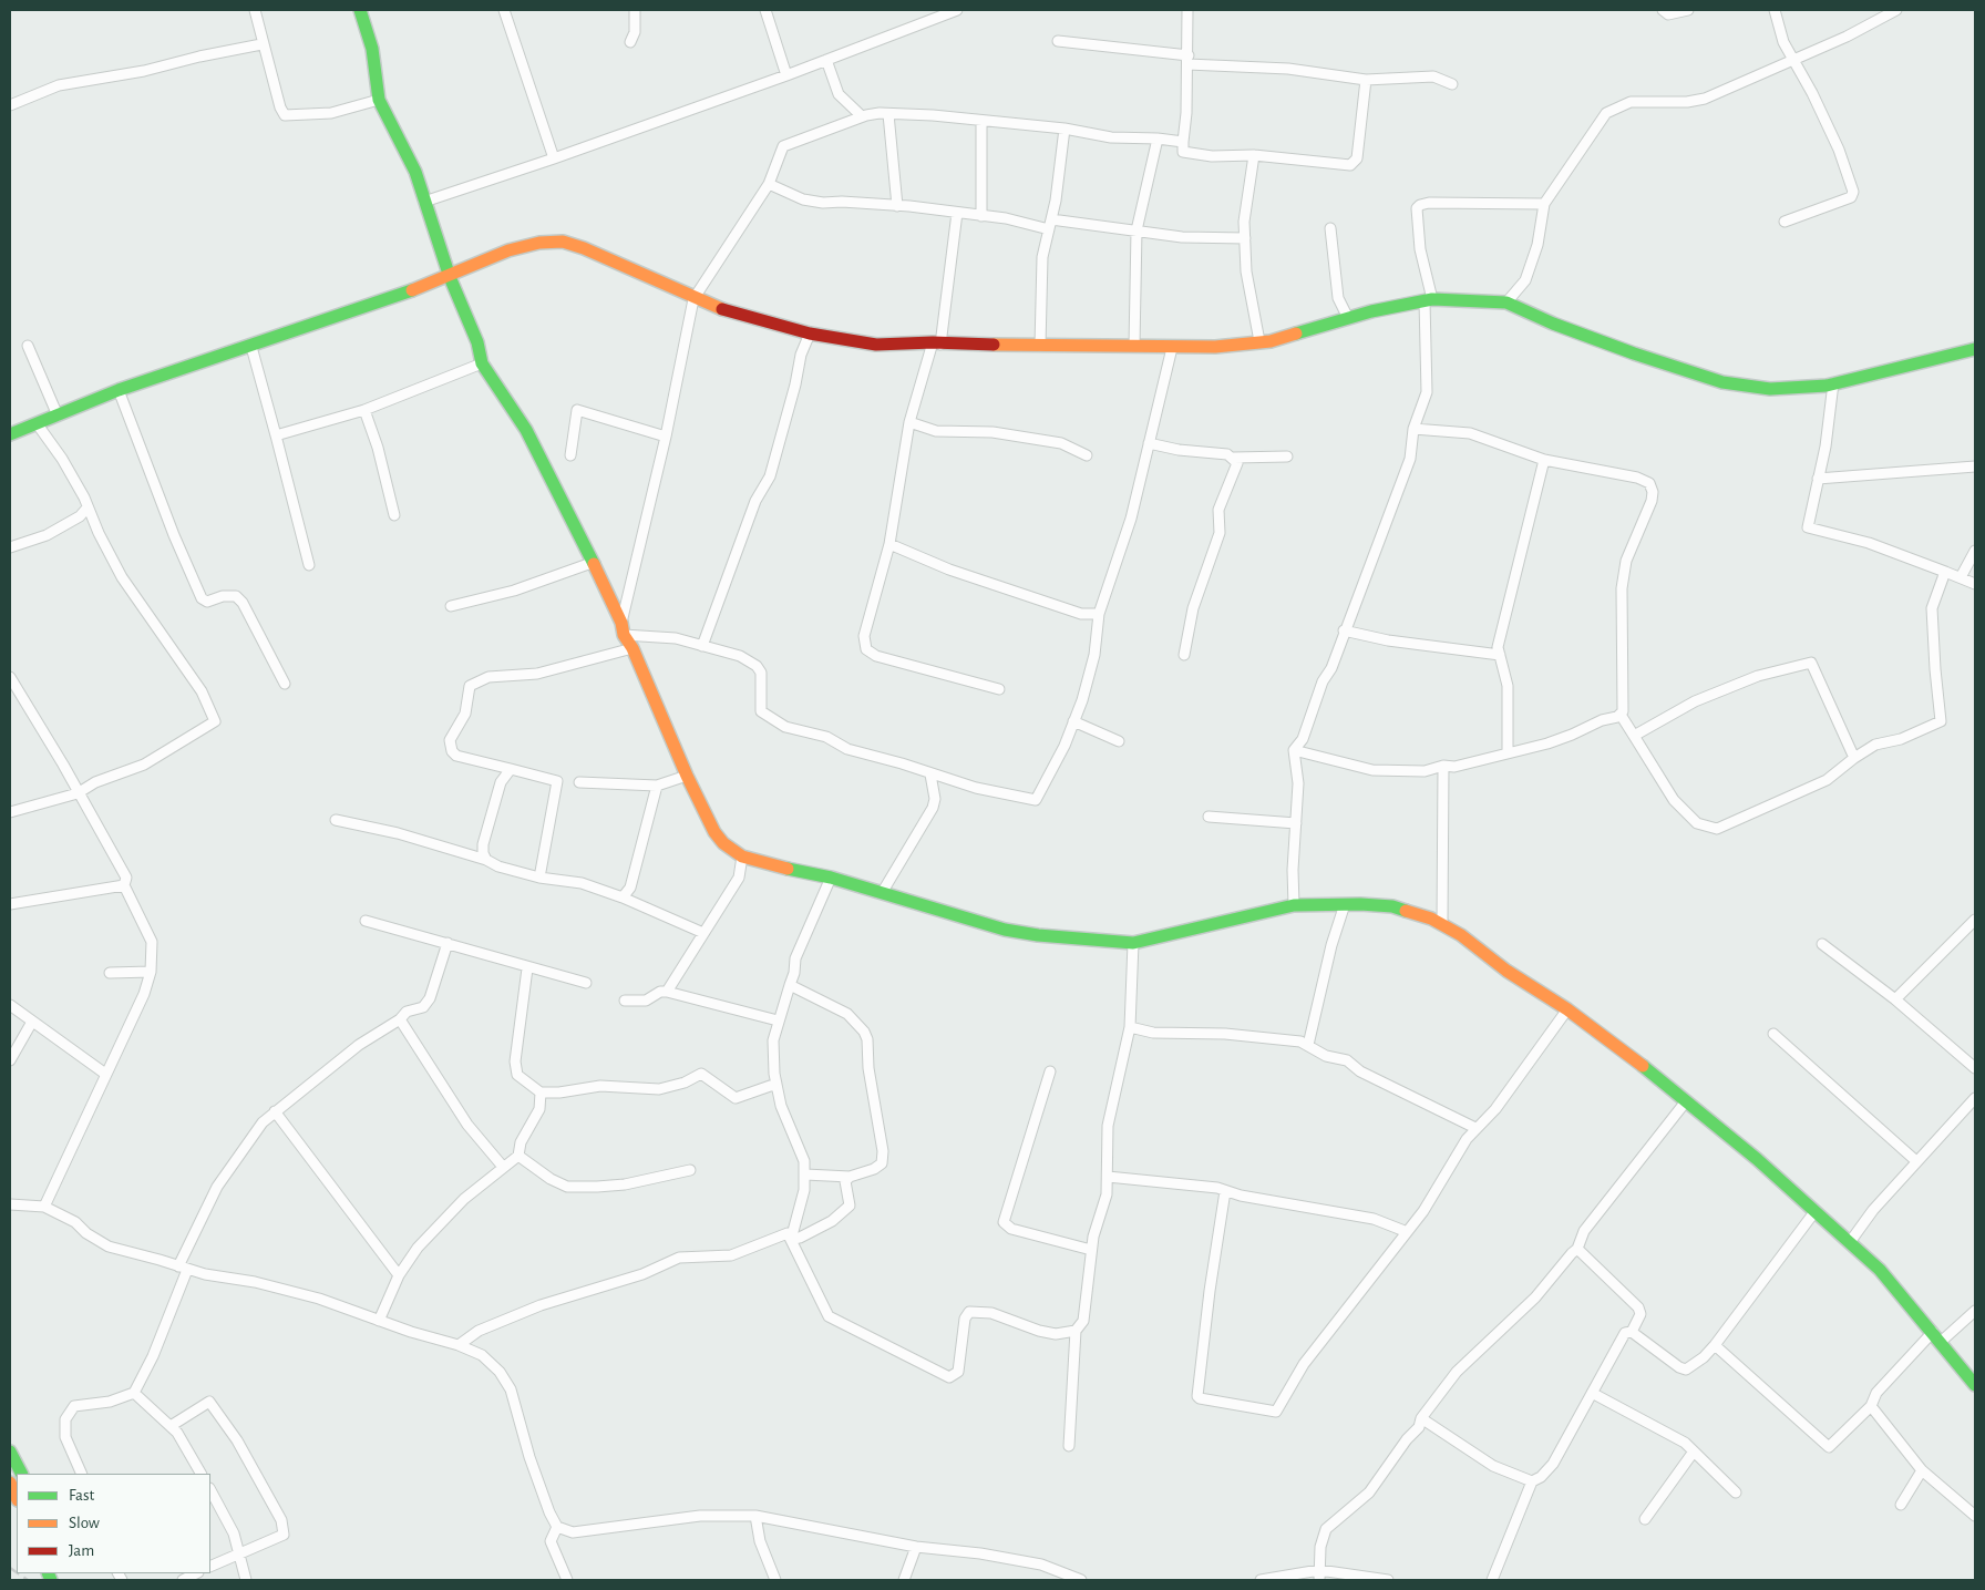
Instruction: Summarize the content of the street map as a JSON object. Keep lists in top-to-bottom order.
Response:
{
  "legend": ["Fast", "Slow", "Jam"]
}
